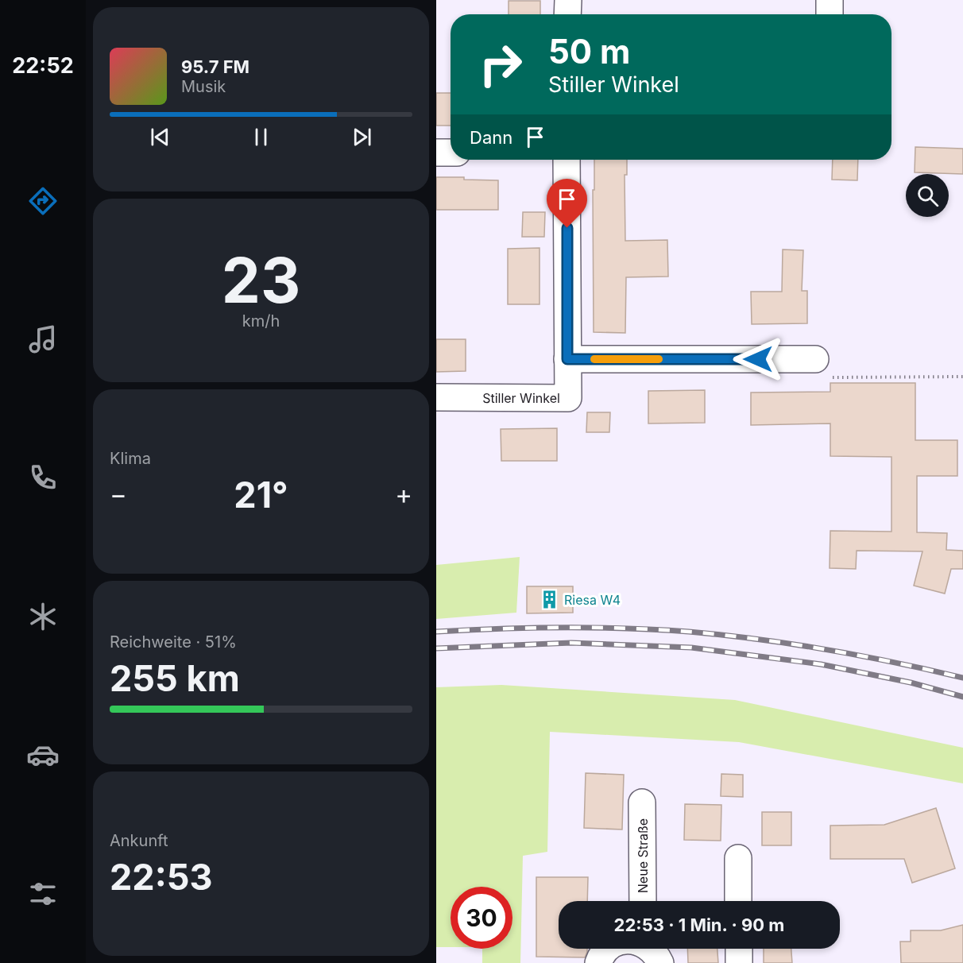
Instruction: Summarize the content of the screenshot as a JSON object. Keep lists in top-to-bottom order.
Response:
{
  "streets": {
    "street": ["Stiller Winkel", "Neue Straße"]
  },
  "places": {
    "building": ["Riesa W4"]
  },
  "page": {
    "tabs": "22:52",
    "turn": ["50 m", "Stiller Winkel"],
    "song": ["95.7 FM", "Musik"],
    "then": "Dann",
    "tile": [
      ["23", "km/h"],
      "Klima",
      ["Reichweite · 51%", "255 km"],
      ["Ankunft", "22:53"]
    ],
    "heat": ["−", "21°", "+"],
    "limit": "30",
    "trip": "22:53 · 1 Min. · 90 m"
  }
}
